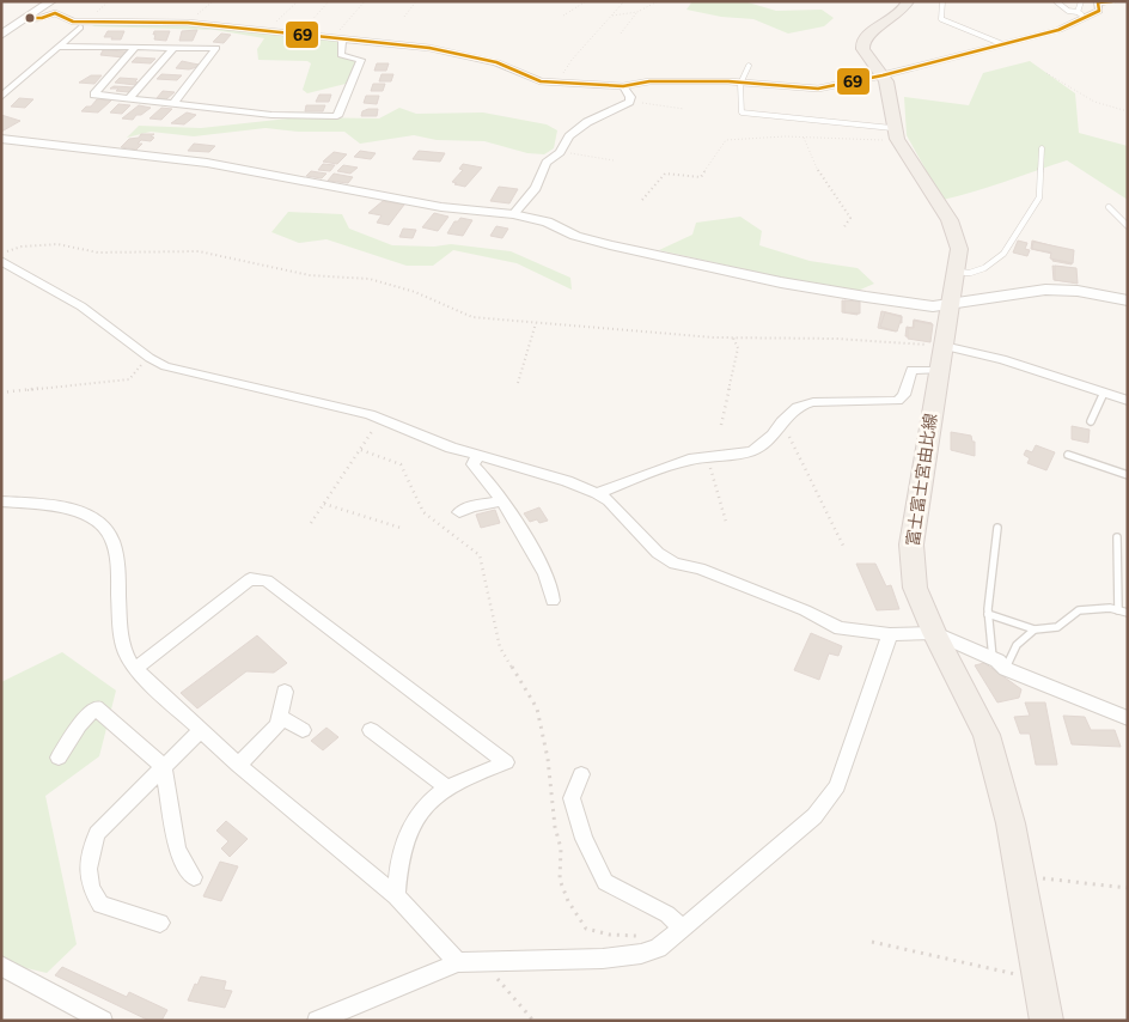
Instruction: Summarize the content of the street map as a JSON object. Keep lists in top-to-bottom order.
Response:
{
  "streets": {
    "main road": ["富士富士宮由比線"]
  },
  "lines": ["transit line 69"]
}
